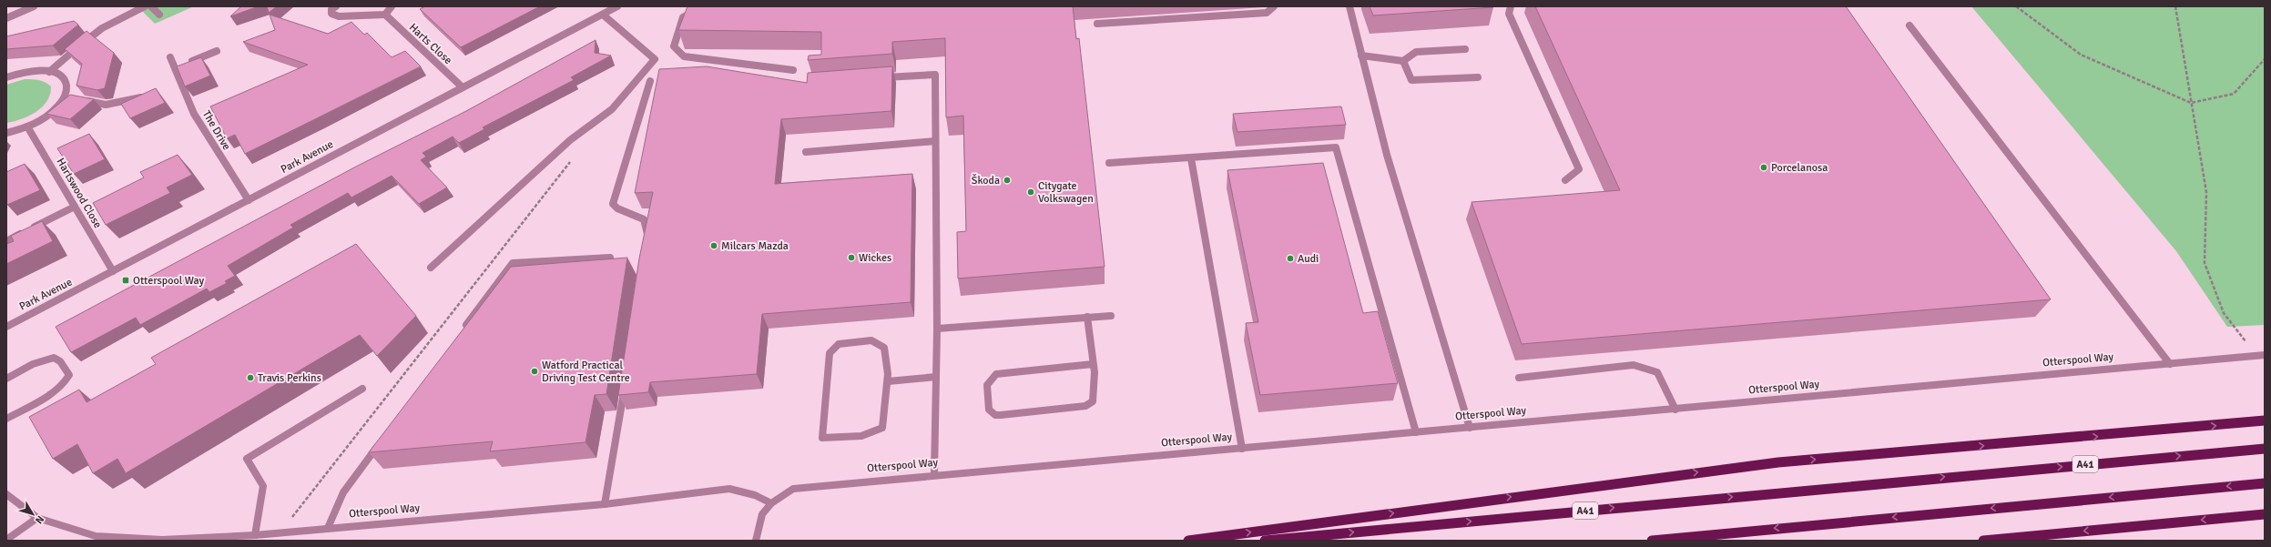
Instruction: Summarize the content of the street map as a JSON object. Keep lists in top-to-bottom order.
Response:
{
  "streets": {
    "highway": ["A41"],
    "street": [
      "Harts Close",
      "The Drive",
      "Park Avenue",
      "Hartswood Close",
      "Otterspool Way"
    ]
  },
  "crossings": [
    ["Harts Close", "Park Avenue"],
    ["The Drive", "Park Avenue"],
    ["Park Avenue", "Hartswood Close"]
  ],
  "places": {
    "other": [
      "Porcelanosa",
      "Škoda",
      "Citygate Volkswagen",
      "Milcars Mazda",
      "Wickes",
      "Audi",
      "Watford Practical Driving Test Centre",
      "Travis Perkins"
    ],
    "transit": ["Otterspool Way"]
  },
  "north": "bottom right"
}
